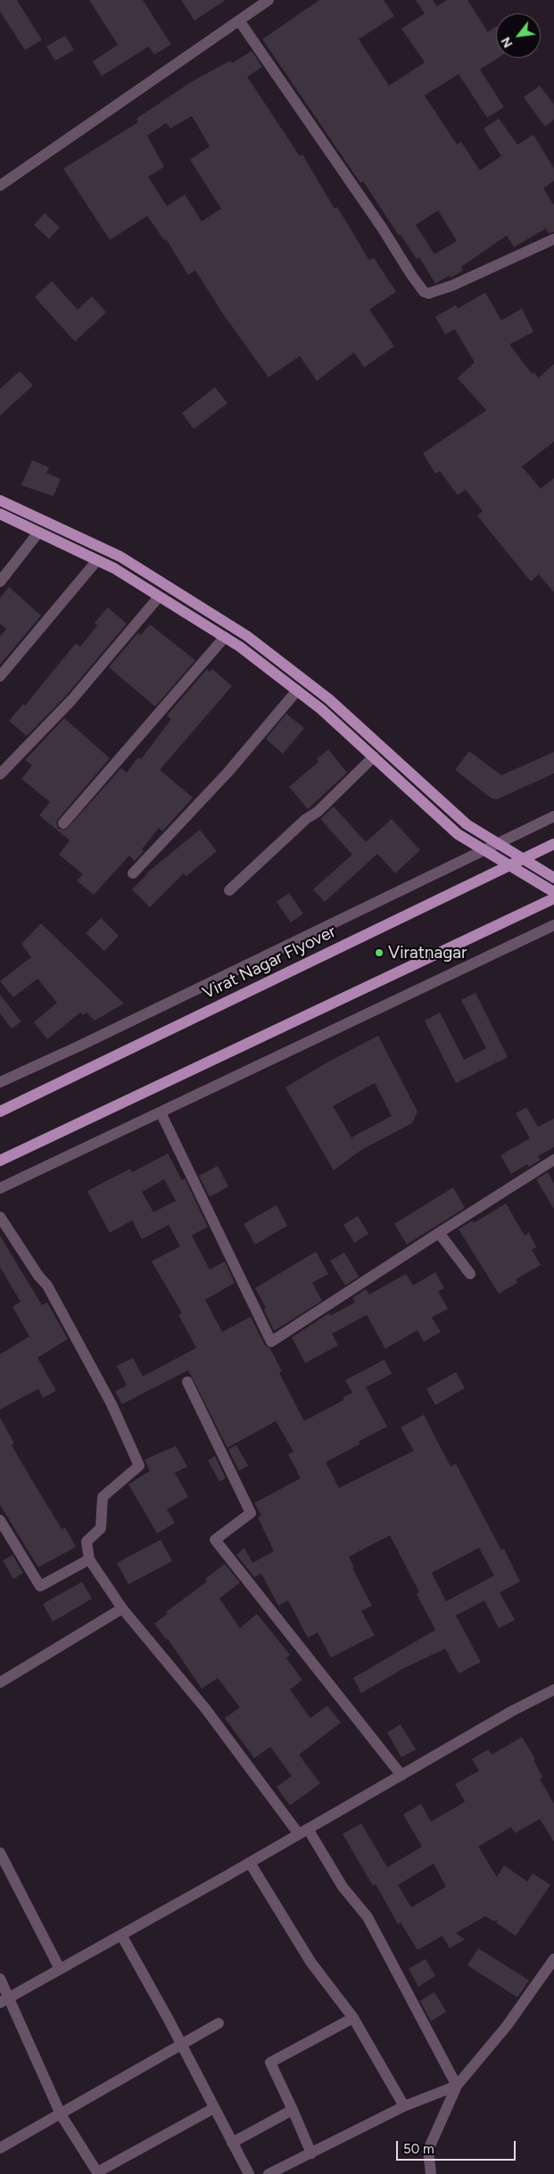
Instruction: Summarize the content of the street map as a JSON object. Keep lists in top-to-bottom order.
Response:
{
  "streets": {
    "main road": ["Virat Nagar Flyover"]
  },
  "places": ["Viratnagar"],
  "scale_bar": "50 m",
  "north": "bottom left"
}
